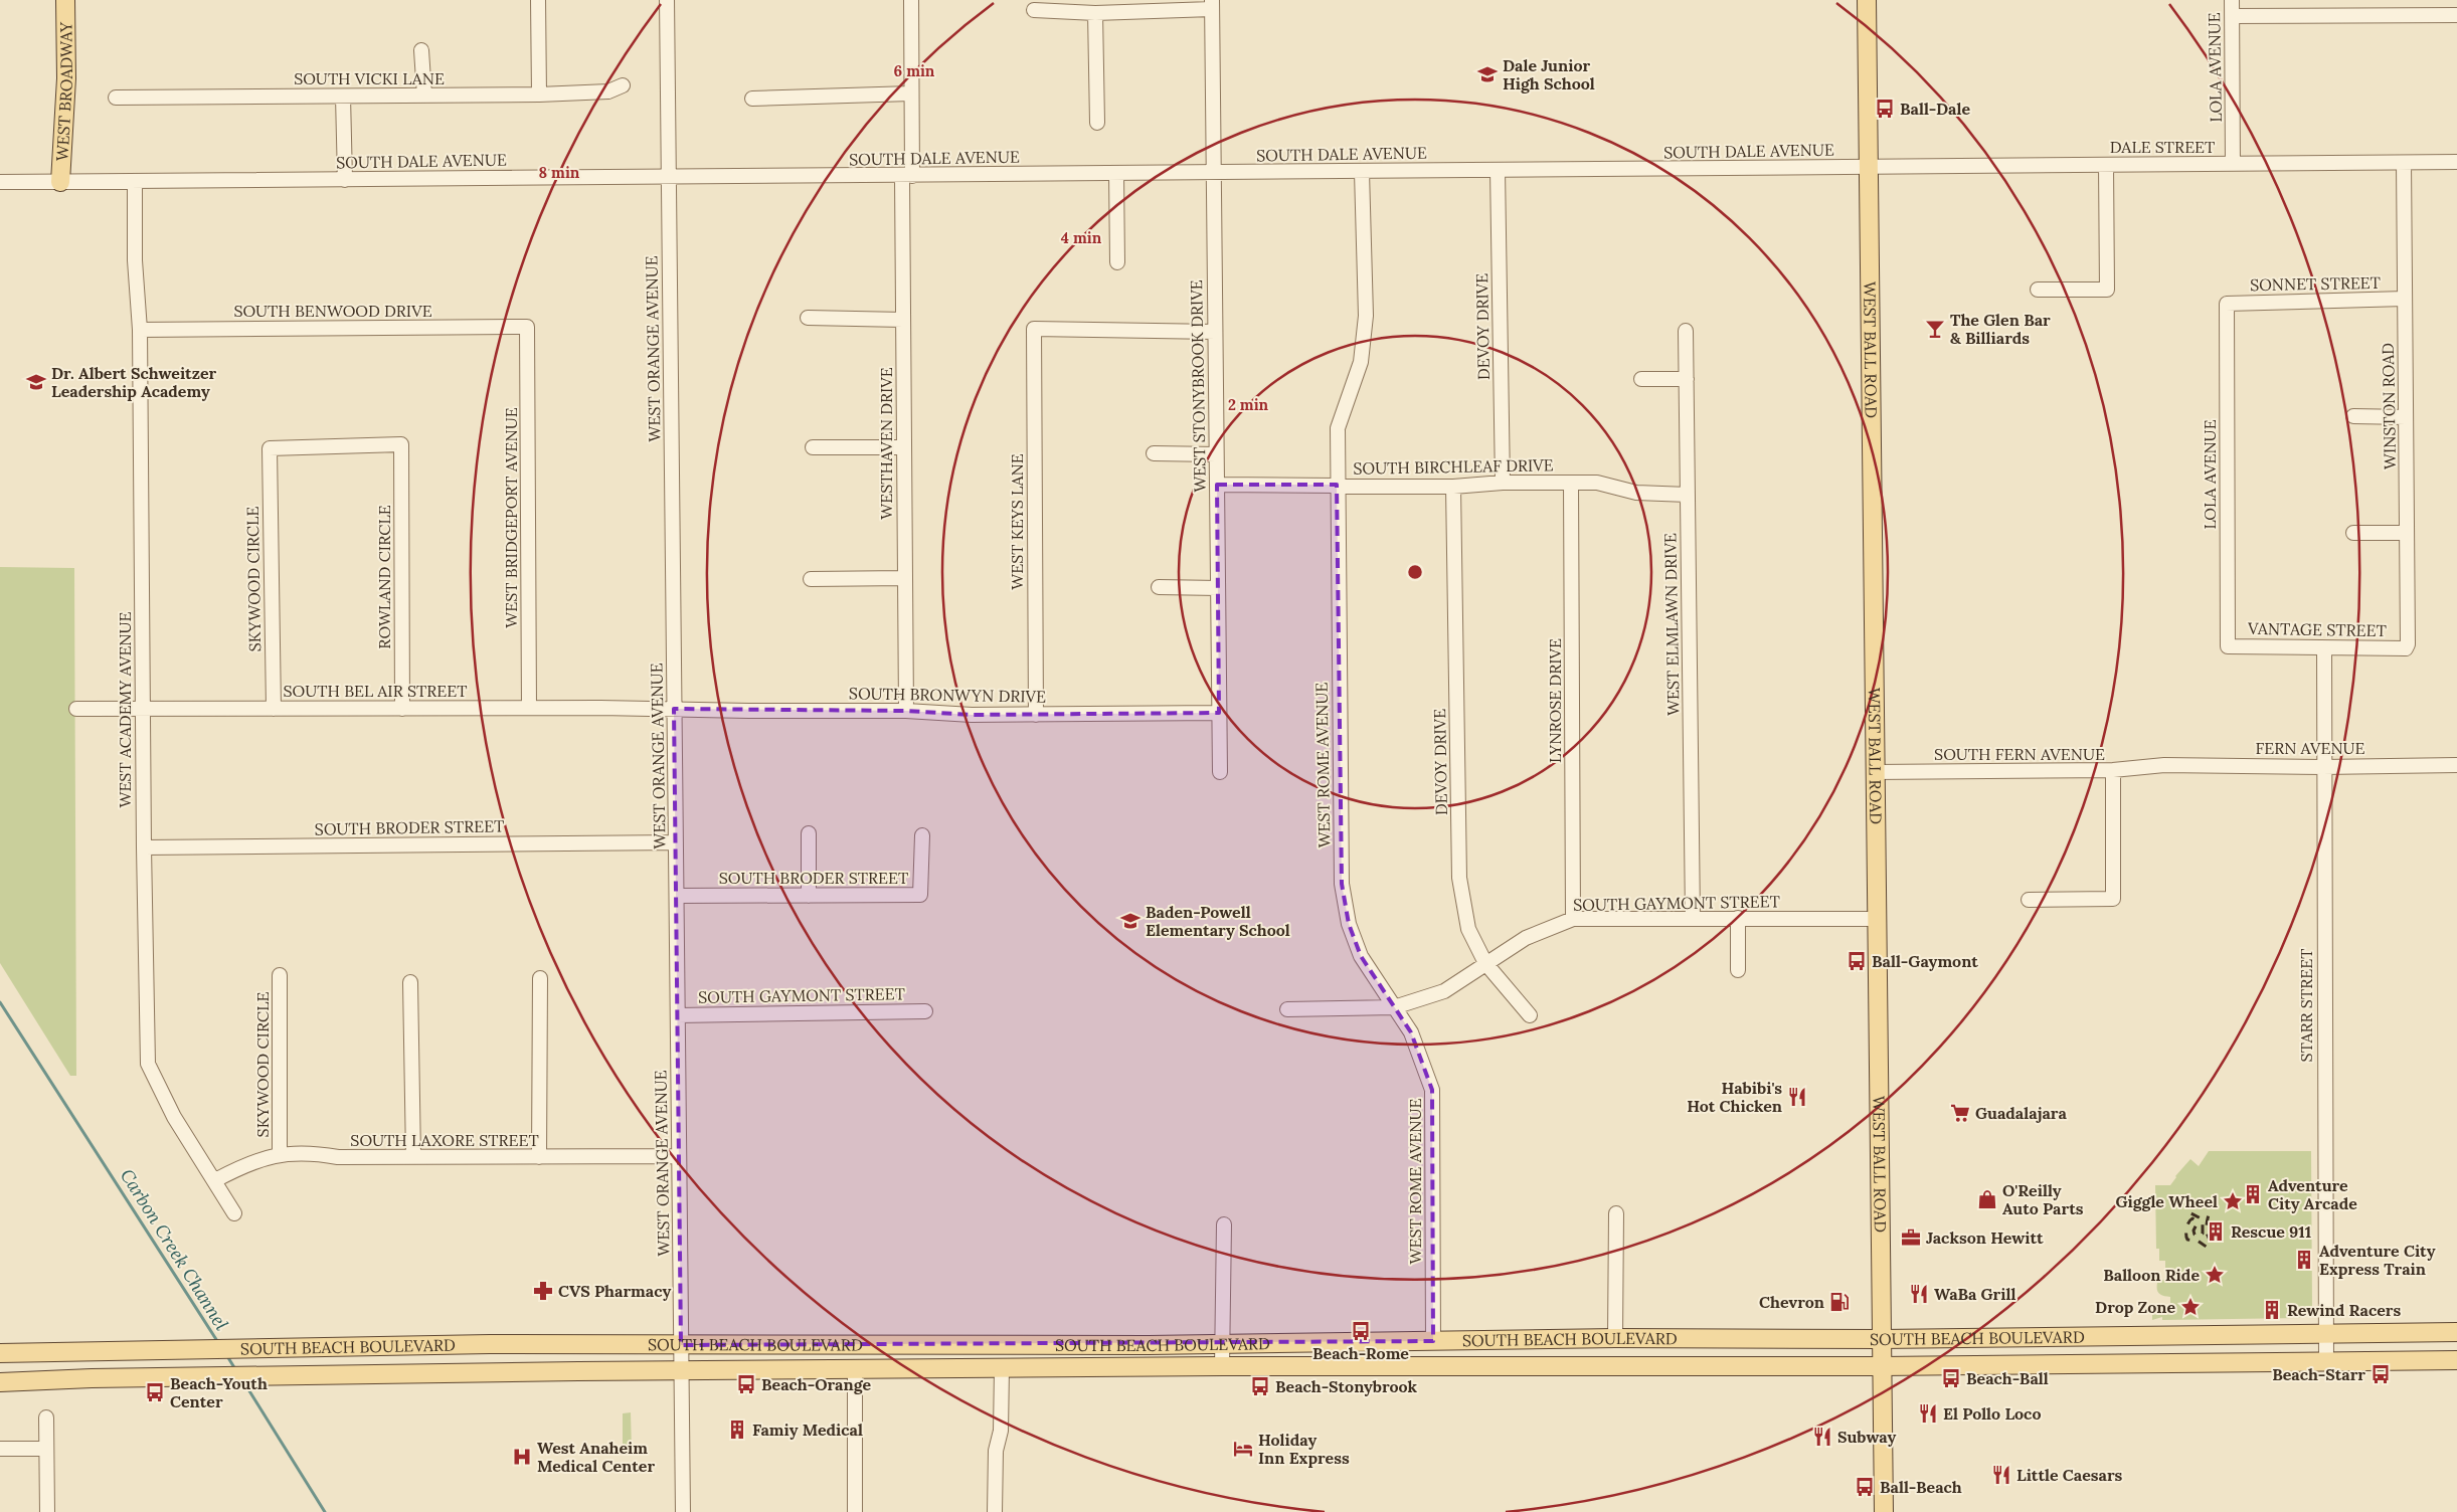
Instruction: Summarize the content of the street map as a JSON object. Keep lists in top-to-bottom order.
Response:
{
  "streets": {
    "main road": ["WEST BROADWAY", "WEST BALL ROAD", "SOUTH BEACH BOULEVARD"],
    "street": [
      "LOLA AVENUE",
      "SOUTH VICKI LANE",
      "DALE STREET",
      "SOUTH DALE AVENUE",
      "SONNET STREET",
      "SOUTH BENWOOD DRIVE",
      "DEVOY DRIVE",
      "WEST ORANGE AVENUE",
      "WEST STONYBROOK DRIVE",
      "WINSTON ROAD",
      "WESTHAVEN DRIVE",
      "SOUTH BIRCHLEAF DRIVE",
      "WEST BRIDGEPORT AVENUE",
      "WEST KEYS LANE",
      "ROWLAND CIRCLE",
      "SKYWOOD CIRCLE",
      "WEST ELMLAWN DRIVE",
      "VANTAGE STREET",
      "SOUTH BEL AIR STREET",
      "SOUTH BRONWYN DRIVE",
      "LYNROSE DRIVE",
      "WEST ACADEMY AVENUE",
      "FERN AVENUE",
      "SOUTH FERN AVENUE",
      "WEST ROME AVENUE",
      "SOUTH BRODER STREET",
      "SOUTH GAYMONT STREET",
      "STARR STREET",
      "SOUTH LAXORE STREET"
    ]
  },
  "crossings": [
    ["LOLA AVENUE", "DALE STREET"],
    ["LOLA AVENUE", "SONNET STREET"],
    ["LOLA AVENUE", "VANTAGE STREET"],
    ["WEST BROADWAY", "SOUTH DALE AVENUE"],
    ["DALE STREET", "SOUTH DALE AVENUE"],
    ["DALE STREET", "WEST BALL ROAD"],
    ["DALE STREET", "WINSTON ROAD"],
    ["SOUTH DALE AVENUE", "DEVOY DRIVE"],
    ["SOUTH DALE AVENUE", "WEST ORANGE AVENUE"],
    ["SOUTH DALE AVENUE", "WEST BALL ROAD"],
    ["SOUTH DALE AVENUE", "WEST STONYBROOK DRIVE"],
    ["SOUTH DALE AVENUE", "WESTHAVEN DRIVE"],
    ["SOUTH DALE AVENUE", "WEST ACADEMY AVENUE"],
    ["SOUTH DALE AVENUE", "WEST ROME AVENUE"],
    ["SONNET STREET", "WINSTON ROAD"],
    ["SOUTH BENWOOD DRIVE", "WEST BRIDGEPORT AVENUE"],
    ["SOUTH BENWOOD DRIVE", "WEST ACADEMY AVENUE"],
    ["DEVOY DRIVE", "SOUTH BIRCHLEAF DRIVE"],
    ["DEVOY DRIVE", "SOUTH GAYMONT STREET"],
    ["WEST ORANGE AVENUE", "SOUTH BEL AIR STREET"],
    ["WEST ORANGE AVENUE", "SOUTH BRONWYN DRIVE"],
    ["WEST ORANGE AVENUE", "SOUTH BRODER STREET"],
    ["WEST ORANGE AVENUE", "SOUTH GAYMONT STREET"],
    ["WEST ORANGE AVENUE", "SOUTH LAXORE STREET"],
    ["WEST ORANGE AVENUE", "SOUTH BEACH BOULEVARD"],
    ["WEST BALL ROAD", "SOUTH FERN AVENUE"],
    ["WEST BALL ROAD", "SOUTH GAYMONT STREET"],
    ["WEST BALL ROAD", "SOUTH BEACH BOULEVARD"],
    ["WEST STONYBROOK DRIVE", "SOUTH BIRCHLEAF DRIVE"],
    ["WEST STONYBROOK DRIVE", "WEST KEYS LANE"],
    ["WEST STONYBROOK DRIVE", "SOUTH BRONWYN DRIVE"],
    ["WINSTON ROAD", "VANTAGE STREET"],
    ["WESTHAVEN DRIVE", "SOUTH BRONWYN DRIVE"],
    ["SOUTH BIRCHLEAF DRIVE", "WEST ELMLAWN DRIVE"],
    ["SOUTH BIRCHLEAF DRIVE", "LYNROSE DRIVE"],
    ["SOUTH BIRCHLEAF DRIVE", "WEST ROME AVENUE"],
    ["WEST BRIDGEPORT AVENUE", "SOUTH BEL AIR STREET"],
    ["WEST KEYS LANE", "SOUTH BRONWYN DRIVE"],
    ["ROWLAND CIRCLE", "SKYWOOD CIRCLE"],
    ["ROWLAND CIRCLE", "SOUTH BEL AIR STREET"],
    ["SKYWOOD CIRCLE", "SOUTH BEL AIR STREET"],
    ["SKYWOOD CIRCLE", "SOUTH LAXORE STREET"],
    ["WEST ELMLAWN DRIVE", "SOUTH GAYMONT STREET"],
    ["VANTAGE STREET", "STARR STREET"],
    ["SOUTH BEL AIR STREET", "SOUTH BRONWYN DRIVE"],
    ["SOUTH BEL AIR STREET", "WEST ACADEMY AVENUE"],
    ["LYNROSE DRIVE", "SOUTH GAYMONT STREET"],
    ["WEST ACADEMY AVENUE", "SOUTH BRODER STREET"],
    ["WEST ACADEMY AVENUE", "SOUTH LAXORE STREET"],
    ["FERN AVENUE", "SOUTH FERN AVENUE"],
    ["FERN AVENUE", "STARR STREET"],
    ["WEST ROME AVENUE", "SOUTH GAYMONT STREET"],
    ["WEST ROME AVENUE", "SOUTH BEACH BOULEVARD"],
    ["STARR STREET", "SOUTH BEACH BOULEVARD"]
  ],
  "water": ["Carbon Creek Channel"],
  "places": {
    "school or university": ["Dale Junior High School", "Dr. Albert Schweitzer Leadership Academy", "Baden-Powell Elementary School"],
    "bus stop": [
      "Ball-Dale",
      "Ball-Gaymont",
      "Beach-Rome",
      "Beach-Starr",
      "Beach-Ball",
      "Beach-Orange",
      "Beach-Stonybrook",
      "Beach-Youth Center",
      "Ball-Beach"
    ],
    "bar": ["The Glen Bar & Billiards"],
    "restaurant": [
      "Habibi's Hot Chicken",
      "WaBa Grill",
      "El Pollo Loco",
      "Subway",
      "Little Caesars"
    ],
    "supermarket": ["Guadalajara"],
    "building": [
      "Adventure City Arcade",
      "Rescue 911",
      "Adventure City Express Train",
      "Rewind Racers",
      "Famiy Medical"
    ],
    "shop": ["O'Reilly Auto Parts"],
    "place": ["Giggle Wheel", "Balloon Ride", "Drop Zone"],
    "office": ["Jackson Hewitt"],
    "pharmacy": ["CVS Pharmacy"],
    "fuel station": ["Chevron"],
    "hotel": ["Holiday Inn Express"],
    "hospital": ["West Anaheim Medical Center"]
  },
  "rings": [
    "6 min",
    "8 min",
    "4 min",
    "2 min"
  ]
}
